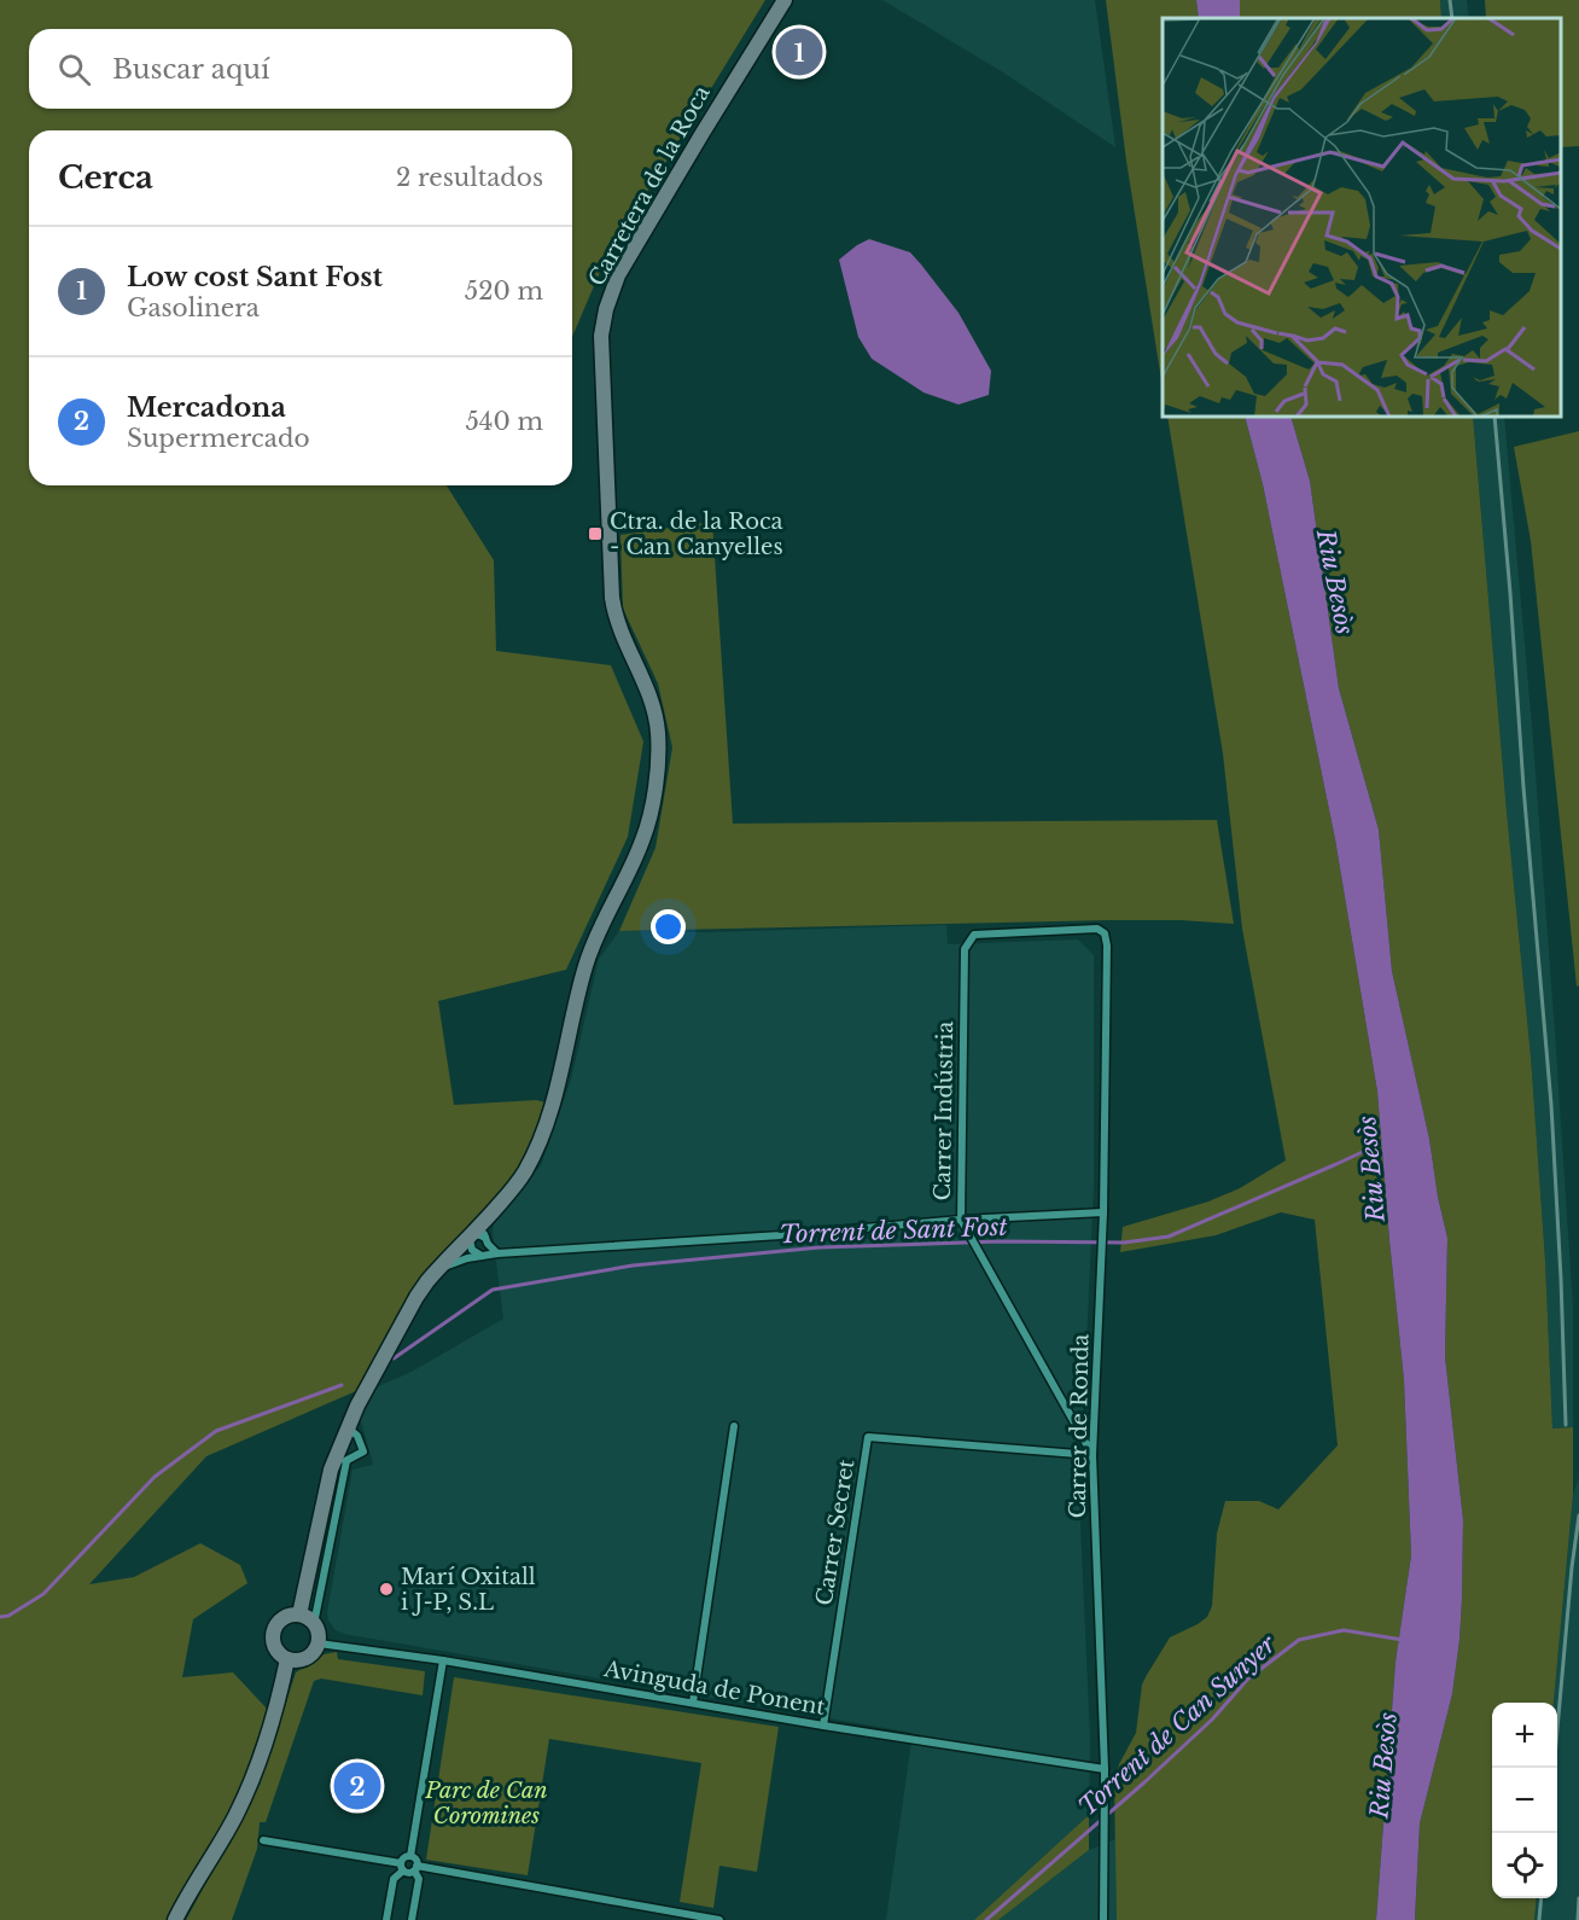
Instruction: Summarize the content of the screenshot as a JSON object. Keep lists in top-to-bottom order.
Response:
{
  "streets": {
    "street": [
      "Carretera de la Roca",
      "Carrer Indústria",
      "Carrer de Ronda",
      "Carrer Secret",
      "Avinguda de Ponent"
    ]
  },
  "crossings": [
    ["Carretera de la Roca", "Avinguda de Ponent"],
    ["Carrer Indústria", "Carrer de Ronda"],
    ["Carrer Indústria", "Carrer Secret"],
    ["Carrer de Ronda", "Carrer Secret"],
    ["Carrer de Ronda", "Avinguda de Ponent"],
    ["Carrer Secret", "Avinguda de Ponent"]
  ],
  "water": ["Riu Besòs", "Torrent de Sant Fost", "Torrent de Can Sunyer"],
  "parks": ["Parc de Can Coromines"],
  "places": {
    "transit": ["Ctra. de la Roca - Can Canyelles"],
    "other": ["Marí Oxitall i J-P, S.L"]
  },
  "page": {
    "pins": ["1", "2"],
    "search": "Buscar aquí",
    "heading": ["Cerca", "2 resultados"],
    "list": [
      {
        "mark": "1",
        "name": "Low cost Sant Fost",
        "note": "Gasolinera",
        "value": "520 m"
      },
      {
        "mark": "2",
        "name": "Mercadona",
        "note": "Supermercado",
        "value": "540 m"
      }
    ],
    "map_buttons": ["+", "−"]
  }
}
